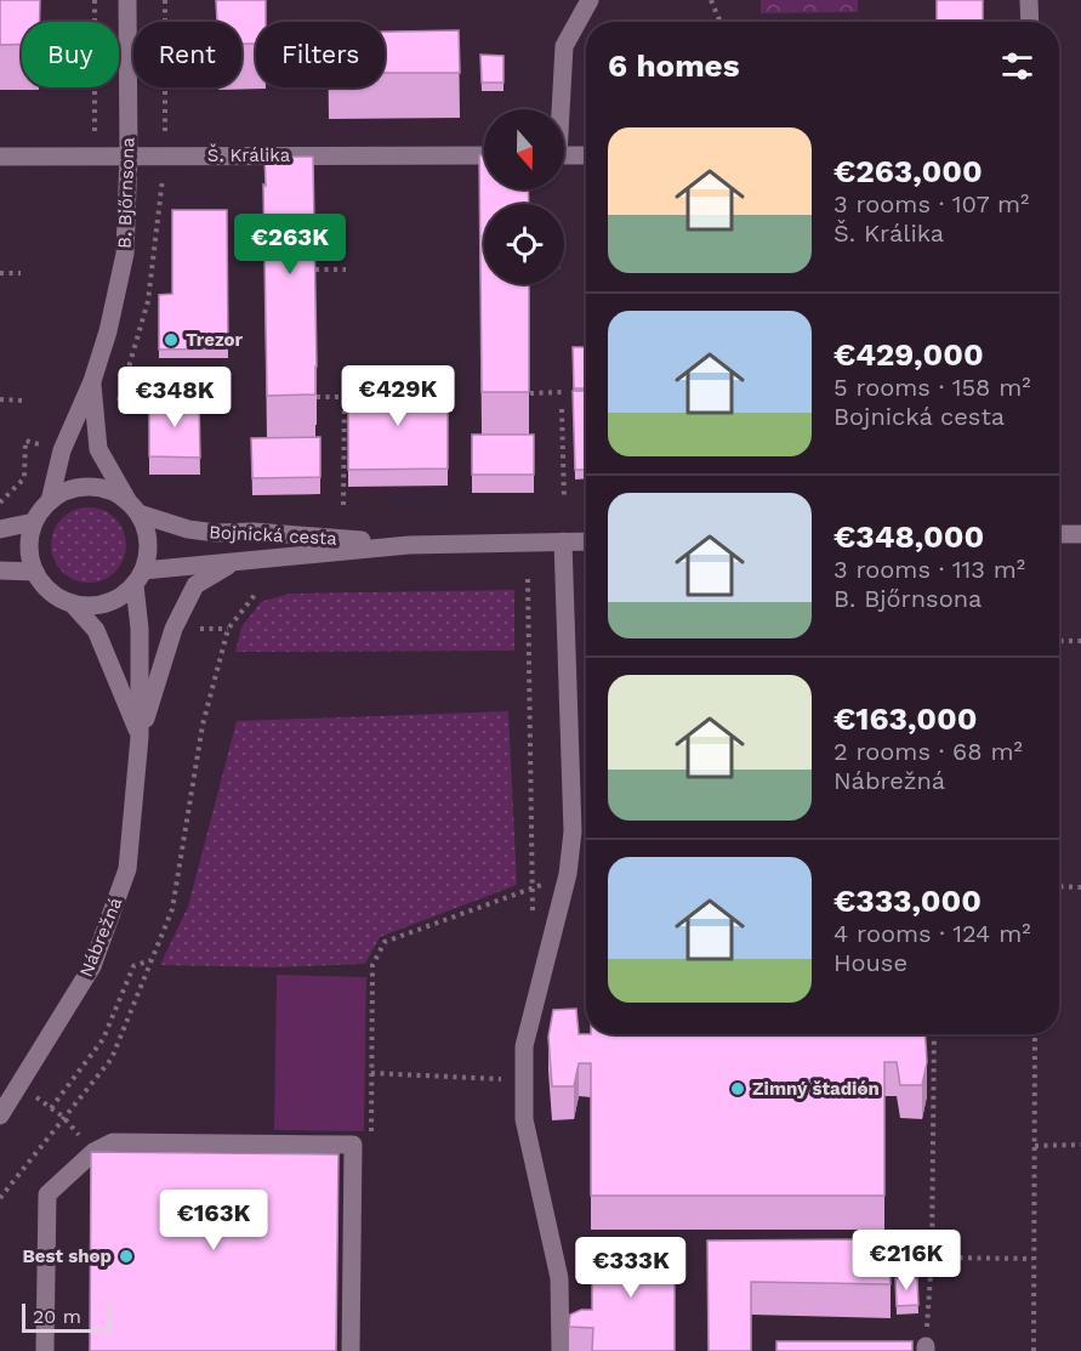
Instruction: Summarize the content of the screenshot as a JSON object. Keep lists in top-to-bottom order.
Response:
{
  "streets": {
    "street": [
      "Š. Králika",
      "B. Bjőrnsona",
      "Bojnická cesta",
      "Nábrežná"
    ]
  },
  "crossings": [
    ["Š. Králika", "B. Bjőrnsona"],
    ["B. Bjőrnsona", "Bojnická cesta"],
    ["B. Bjőrnsona", "Nábrežná"],
    ["Bojnická cesta", "Nábrežná"]
  ],
  "places": ["Trezor", "Zimný štadión", "Best shop"],
  "scale_bar": "20 m",
  "north": "bottom",
  "page": {
    "chip": ["Buy", "Rent", "Filters"],
    "heading": "6 homes",
    "list": [
      {
        "name": "€263,000",
        "note": "3 rooms · 107 m² · Š. Králika"
      },
      {
        "name": "€429,000",
        "note": "5 rooms · 158 m² · Bojnická cesta"
      },
      {
        "name": "€348,000",
        "note": "3 rooms · 113 m² · B. Bjőrnsona"
      },
      {
        "name": "€163,000",
        "note": "2 rooms · 68 m² · Nábrežná"
      },
      {
        "name": "€333,000",
        "note": "4 rooms · 124 m² · House"
      }
    ],
    "price": [
      "€263K",
      "€429K",
      "€348K",
      "€163K",
      "€216K",
      "€333K"
    ],
    "scale": "20 m"
  }
}
